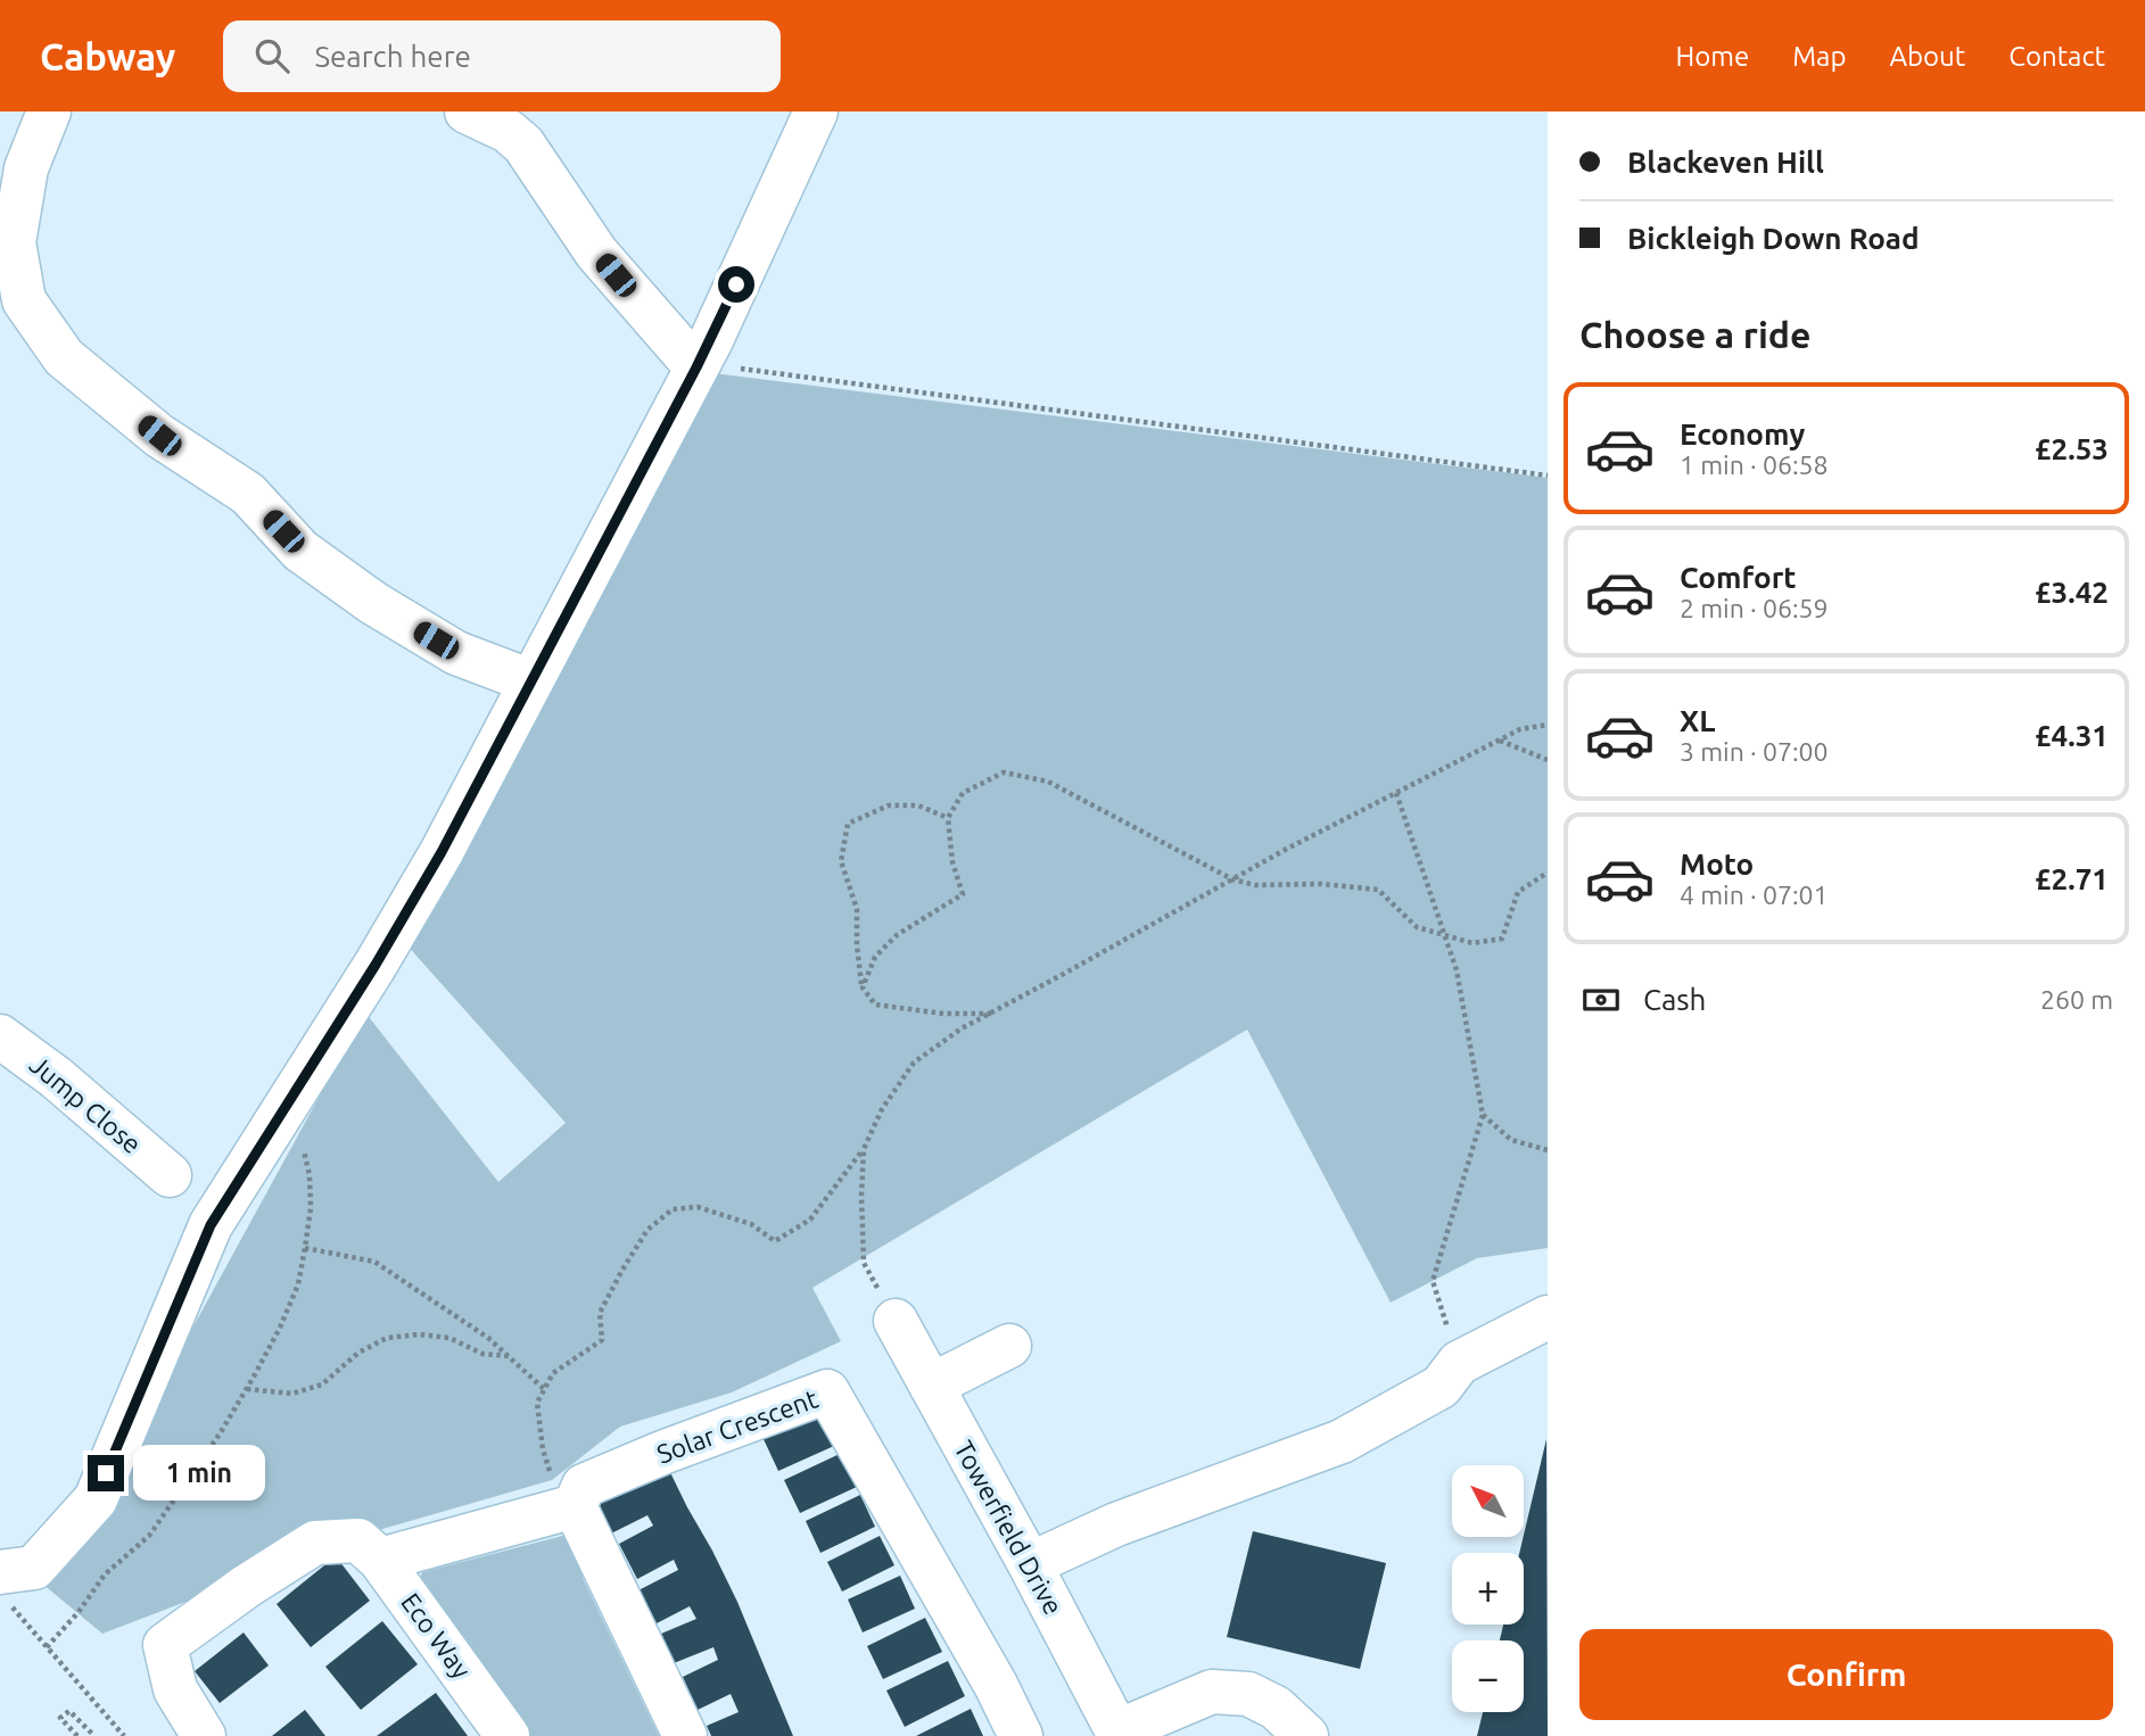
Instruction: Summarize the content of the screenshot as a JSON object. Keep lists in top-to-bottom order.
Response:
{
  "streets": {
    "street": [
      "Jump Close",
      "Solar Crescent",
      "Towerfield Drive",
      "Eco Way"
    ]
  },
  "north": "top left",
  "page": {
    "header": "Cabway",
    "search": "Search here",
    "nav": [
      "Home",
      "Map",
      "About",
      "Contact"
    ],
    "banner": ["Blackeven Hill", "Bickleigh Down Road"],
    "heading": "Choose a ride",
    "list": [
      {
        "name": "Economy",
        "note": "1 min · 06:58",
        "value": "£2.53"
      },
      {
        "name": "Comfort",
        "note": "2 min · 06:59",
        "value": "£3.42"
      },
      {
        "name": "XL",
        "note": "3 min · 07:00",
        "value": "£4.31"
      },
      {
        "name": "Moto",
        "note": "4 min · 07:01",
        "value": "£2.71"
      }
    ],
    "pay": ["Cash", "260 m"],
    "bubble": "1 min",
    "map_buttons": ["+", "−"],
    "buttons": "Confirm"
  }
}
